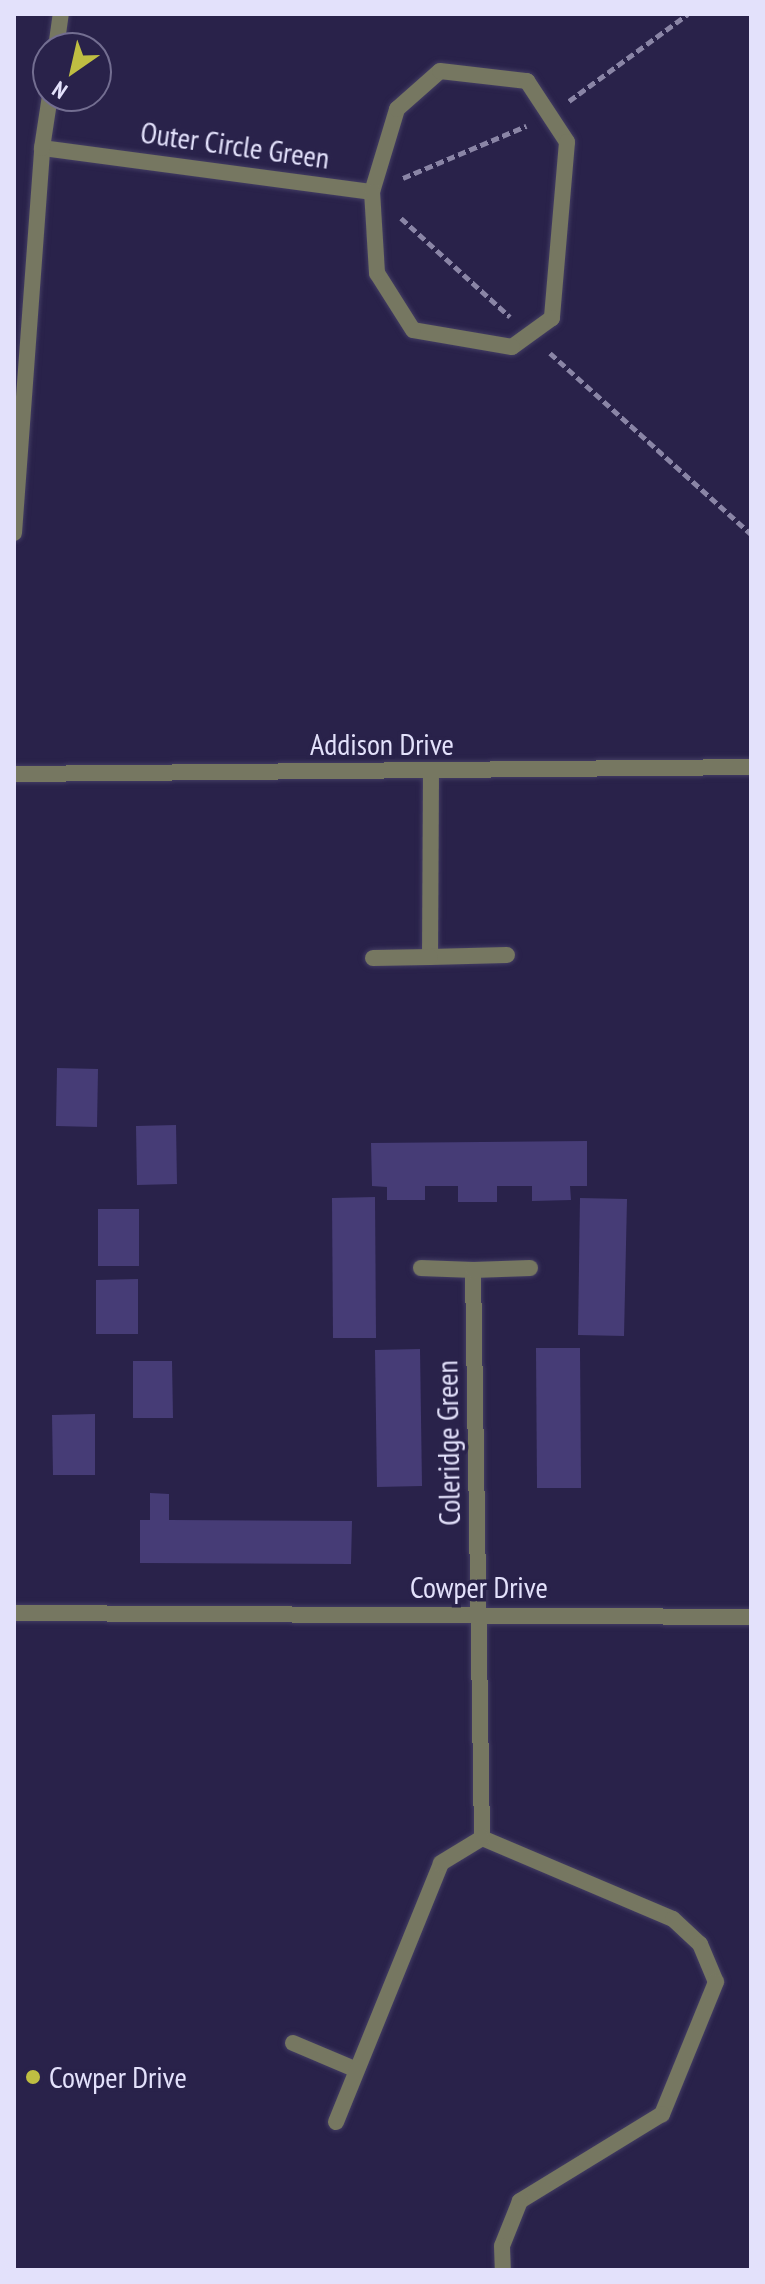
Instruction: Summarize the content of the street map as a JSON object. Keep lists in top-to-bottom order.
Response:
{
  "streets": {
    "street": [
      "Outer Circle Green",
      "Addison Drive",
      "Coleridge Green",
      "Cowper Drive"
    ]
  },
  "crossings": [
    ["Coleridge Green", "Cowper Drive"]
  ],
  "places": ["Cowper Drive"],
  "north": "bottom left"
}
